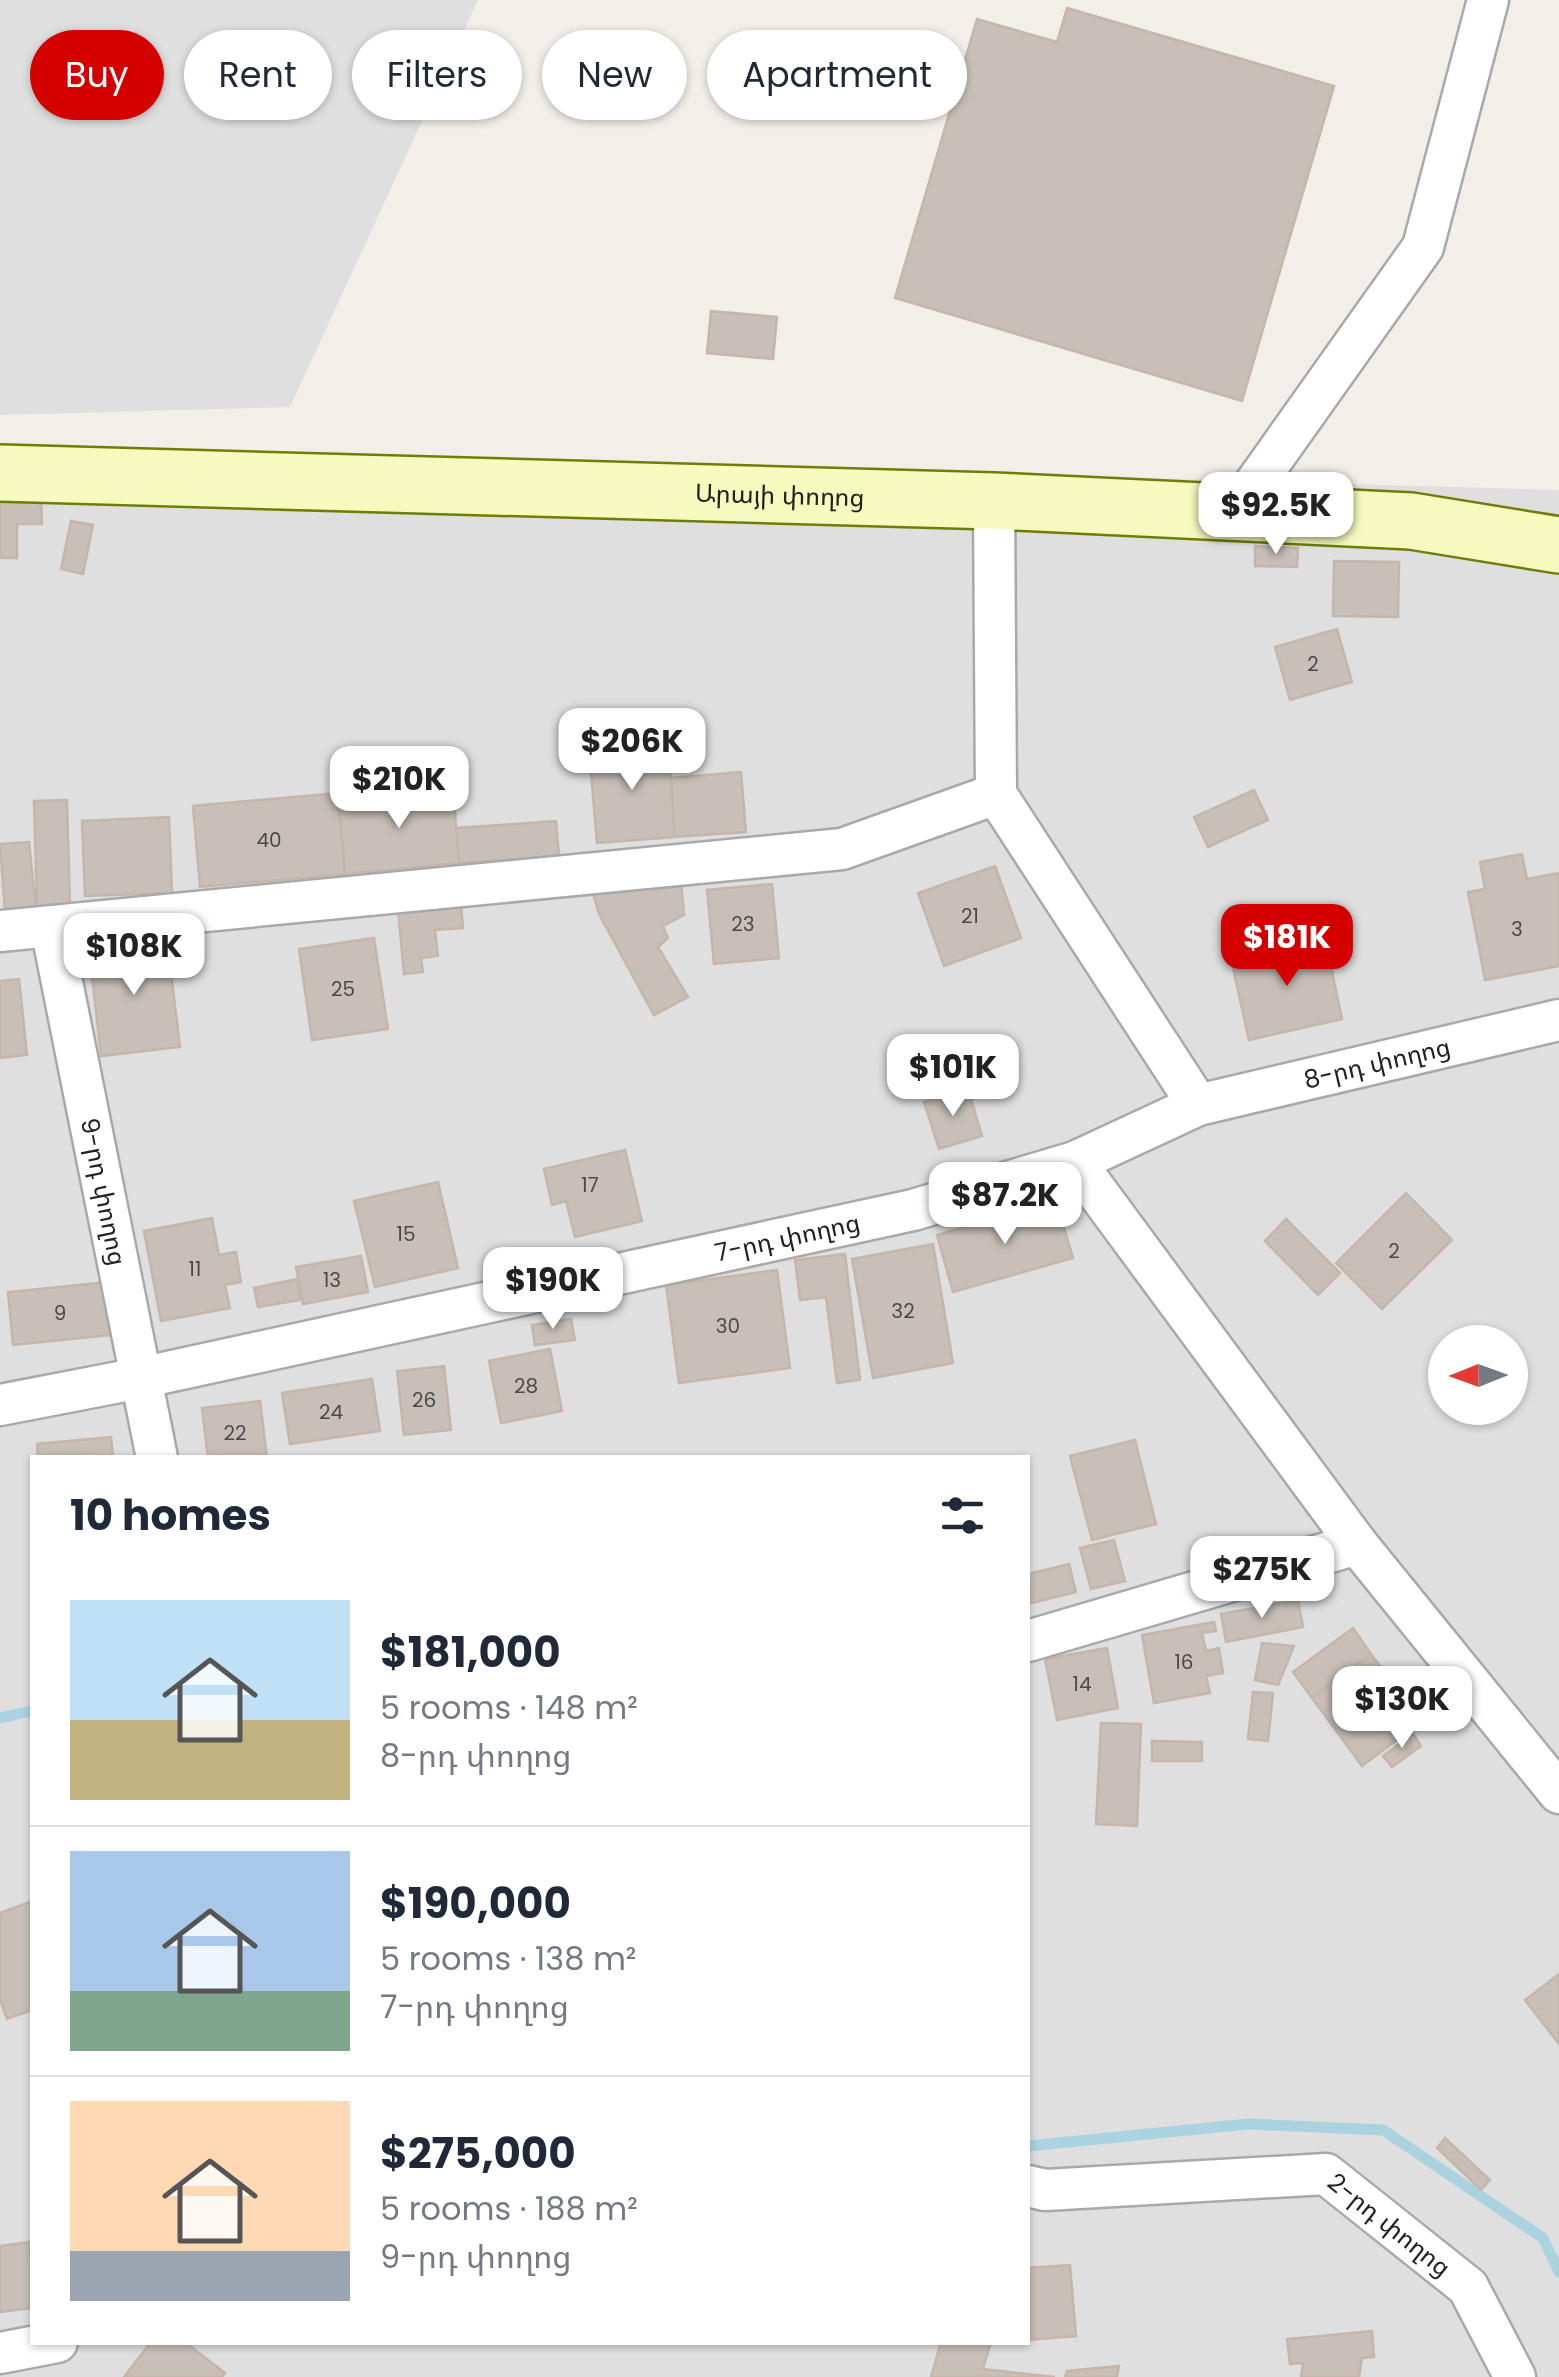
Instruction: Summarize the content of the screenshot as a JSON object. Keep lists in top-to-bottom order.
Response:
{
  "streets": {
    "main road": ["Արայի փողոց"],
    "street": [
      "8-րդ փողոց",
      "9-րդ փողոց",
      "7-րդ փողոց",
      "2-րդ փողոց"
    ]
  },
  "crossings": [
    ["8-րդ փողոց", "7-րդ փողոց"],
    ["9-րդ փողոց", "7-րդ փողոց"]
  ],
  "house_numbers": [
    "2",
    "40",
    "21",
    "23",
    "3",
    "25",
    "17",
    "15",
    "2",
    "11",
    "13",
    "32",
    "9",
    "30",
    "28",
    "26",
    "24",
    "22",
    "16",
    "14"
  ],
  "north": "left",
  "page": {
    "chip": [
      "Buy",
      "Rent",
      "Filters",
      "New",
      "Apartment"
    ],
    "price": [
      "$92.5K",
      "$206K",
      "$210K",
      "$181K",
      "$108K",
      "$101K",
      "$87.2K",
      "$190K",
      "$275K",
      "$130K"
    ],
    "heading": "10 homes",
    "list": [
      {
        "name": "$181,000",
        "note": "5 rooms · 148 m² · 8-րդ փողոց"
      },
      {
        "name": "$190,000",
        "note": "5 rooms · 138 m² · 7-րդ փողոց"
      },
      {
        "name": "$275,000",
        "note": "5 rooms · 188 m² · 9-րդ փողոց"
      }
    ]
  }
}
